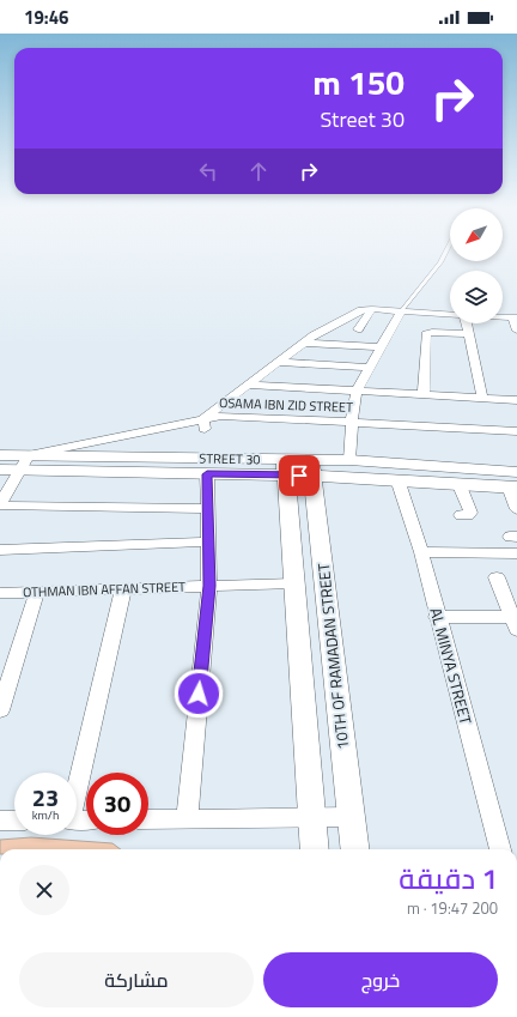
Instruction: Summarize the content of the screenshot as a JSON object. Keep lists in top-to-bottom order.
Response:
{
  "streets": {
    "street": [
      "OSAMA IBN ZID STREET",
      "STREET 30",
      "OTHMAN IBN AFFAN STREET",
      "10TH OF RAMADAN STREET",
      "AL MINYA STREET"
    ]
  },
  "crossings": [
    ["OSAMA IBN ZID STREET", "STREET 30"],
    ["STREET 30", "10TH OF RAMADAN STREET"],
    ["STREET 30", "AL MINYA STREET"]
  ],
  "north": "bottom left",
  "page": {
    "status": "19:46",
    "turn": ["150 m", "Street 30"],
    "speed": "23 km/h",
    "limit": "30",
    "heading": ["1 دقيقة", "200 m · 19:47"],
    "buttons": ["خروج", "مشاركة"]
  }
}
